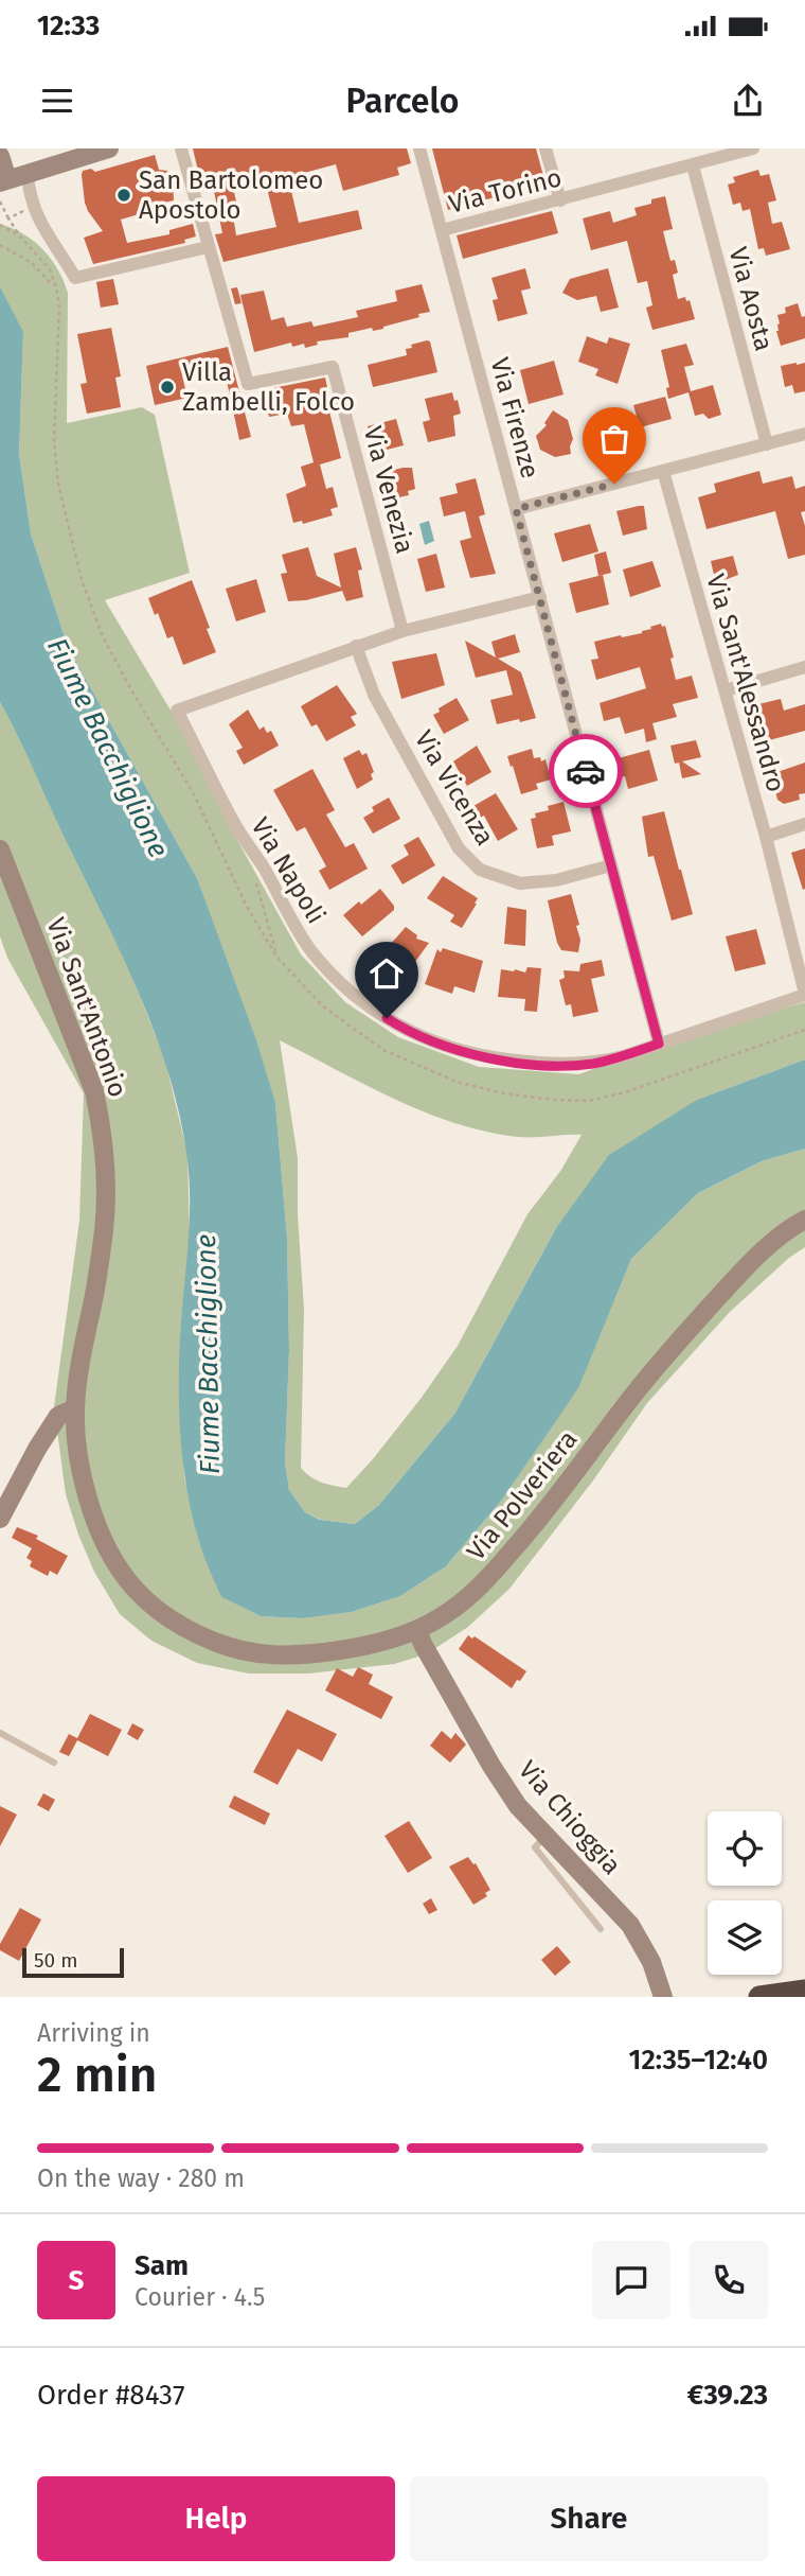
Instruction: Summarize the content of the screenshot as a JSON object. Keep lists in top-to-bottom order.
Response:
{
  "streets": {
    "street": [
      "Via Torino",
      "Via Aosta",
      "Via Firenze",
      "Via Venezia",
      "Via Sant'Alessandro",
      "Via Vicenza",
      "Via Napoli",
      "Via Sant'Antonio",
      "Via Polveriera",
      "Via Chioggia"
    ]
  },
  "crossings": [
    ["Via Torino", "Via Aosta"],
    ["Via Torino", "Via Firenze"],
    ["Via Firenze", "Via Vicenza"],
    ["Via Firenze", "Via Napoli"],
    ["Via Venezia", "Via Napoli"],
    ["Via Sant'Alessandro", "Via Napoli"],
    ["Via Vicenza", "Via Napoli"],
    ["Via Sant'Antonio", "Via Polveriera"],
    ["Via Polveriera", "Via Chioggia"]
  ],
  "water": ["Fiume Bacchiglione"],
  "places": ["San Bartolomeo Apostolo", "Villa Zambelli, Folco"],
  "scale_bar": "50 m",
  "page": {
    "status": "12:33",
    "header": "Parcelo",
    "scale": "50 m",
    "heading": ["2 min", "Arriving in", "12:35–12:40"],
    "panel": [
      "Sam",
      "Courier · 4.5",
      "Order #8437",
      "€39.23"
    ],
    "bar": "On the way · 280 m",
    "round": "S",
    "buttons": ["Help", "Share"]
  }
}
